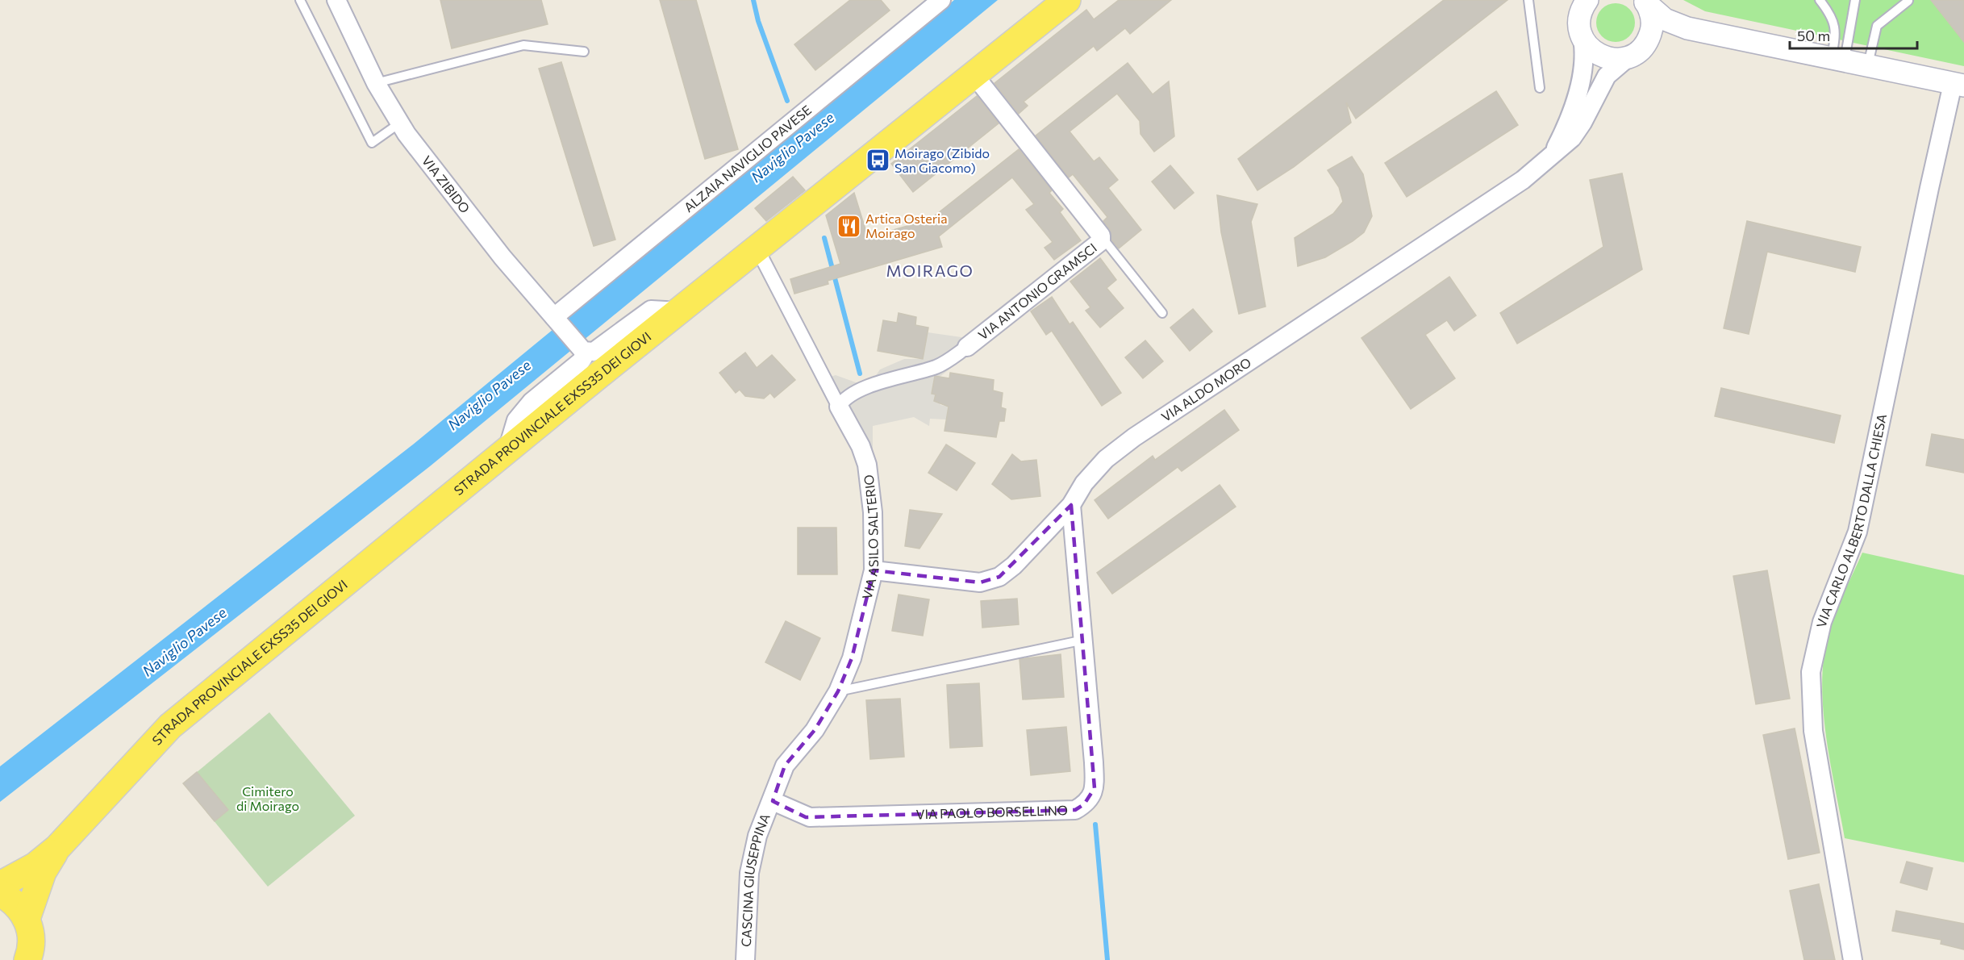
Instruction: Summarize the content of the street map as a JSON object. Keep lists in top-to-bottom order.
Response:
{
  "streets": {
    "main road": ["STRADA PROVINCIALE EXSS35 DEI GIOVI"],
    "street": [
      "ALZAIA NAVIGLIO PAVESE",
      "VIA ZIBIDO",
      "VIA ANTONIO GRAMSCI",
      "VIA ALDO MORO",
      "VIA CARLO ALBERTO DALLA CHIESA",
      "VIA ASILO SALTERIO",
      "VIA PAOLO BORSELLINO",
      "CASCINA GIUSEPPINA"
    ]
  },
  "crossings": [
    ["ALZAIA NAVIGLIO PAVESE", "VIA ZIBIDO"],
    ["VIA ANTONIO GRAMSCI", "STRADA PROVINCIALE EXSS35 DEI GIOVI"],
    ["VIA ANTONIO GRAMSCI", "VIA ASILO SALTERIO"],
    ["VIA ALDO MORO", "VIA ASILO SALTERIO"],
    ["VIA ALDO MORO", "VIA PAOLO BORSELLINO"],
    ["STRADA PROVINCIALE EXSS35 DEI GIOVI", "VIA ASILO SALTERIO"],
    ["VIA ASILO SALTERIO", "VIA PAOLO BORSELLINO"],
    ["VIA ASILO SALTERIO", "CASCINA GIUSEPPINA"],
    ["VIA PAOLO BORSELLINO", "CASCINA GIUSEPPINA"]
  ],
  "districts": ["MOIRAGO"],
  "water": ["Naviglio Pavese"],
  "parks": ["Cimitero di Moirago"],
  "places": {
    "bus stop": ["Moirago (Zibido San Giacomo)"],
    "restaurant": ["Artica Osteria Moirago"]
  },
  "scale_bar": "50 m"
}
